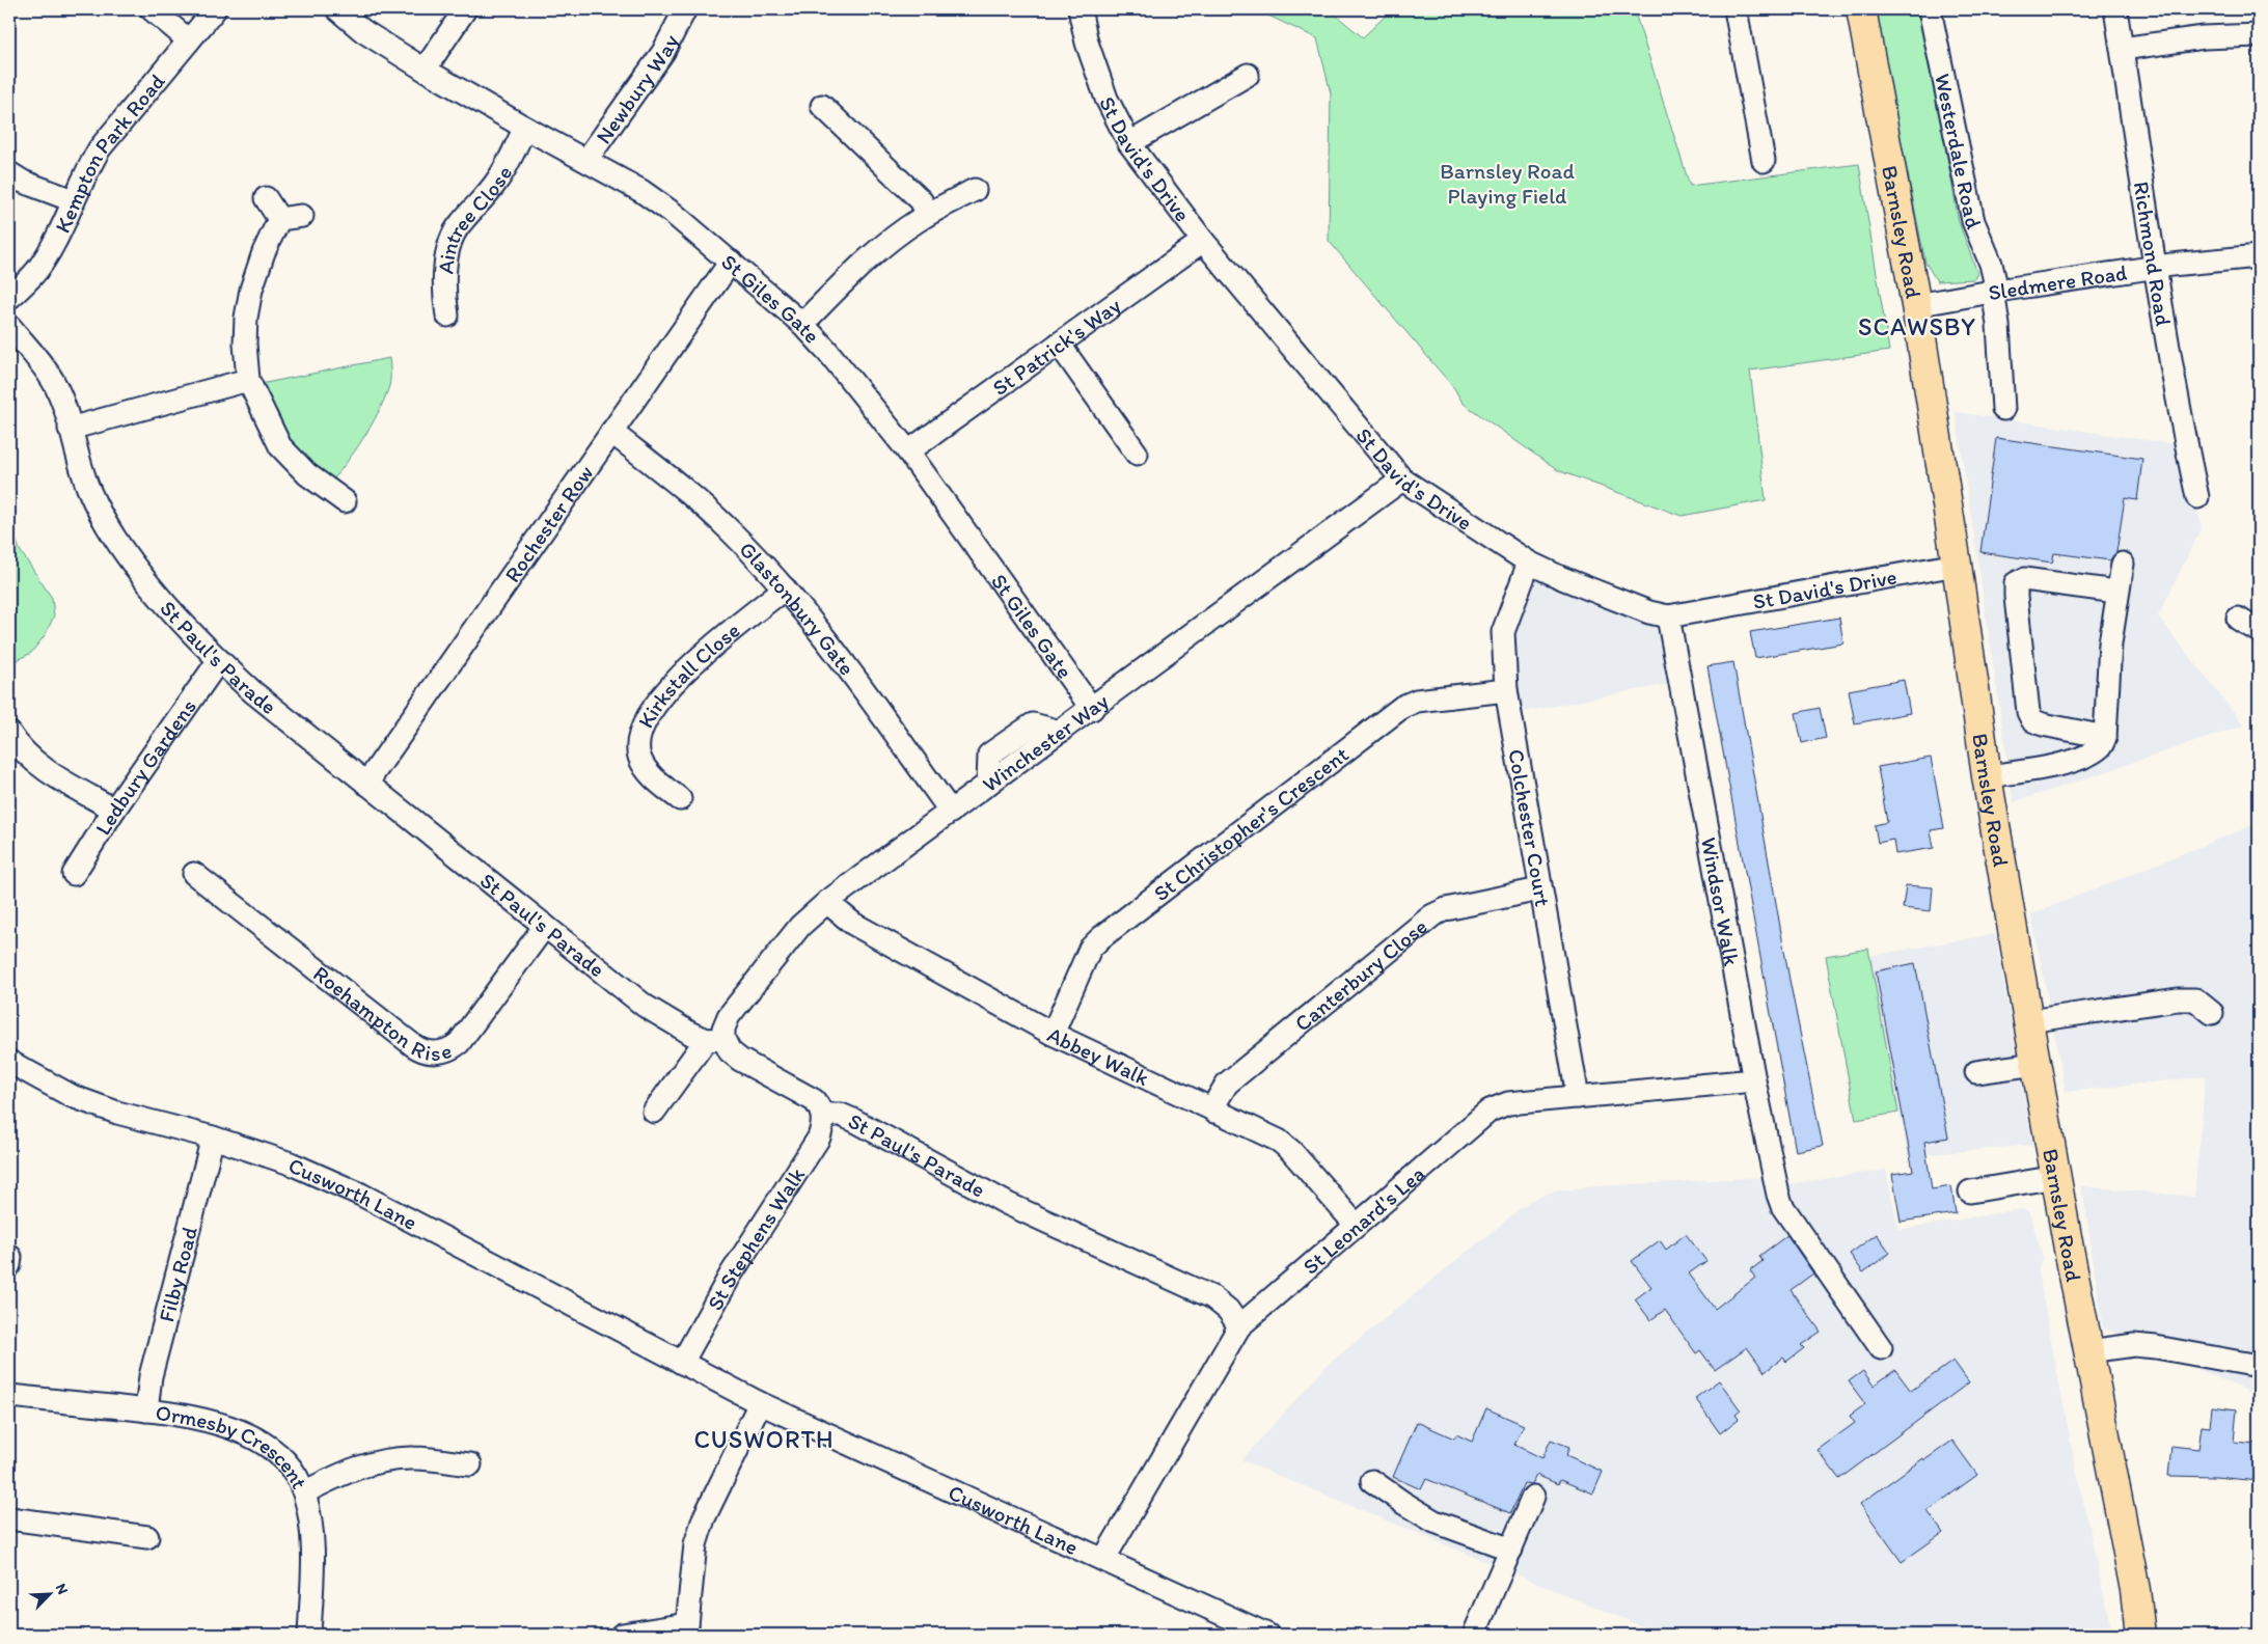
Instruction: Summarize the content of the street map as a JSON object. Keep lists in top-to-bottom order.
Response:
{
  "streets": {
    "highway": ["Barnsley Road"],
    "street": [
      "Newbury Way",
      "Westerdale Road",
      "Kempton Park Road",
      "St David's Drive",
      "Aintree Close",
      "Richmond Road",
      "Sledmere Road",
      "St Giles Gate",
      "St Patrick's Way",
      "Rochester Row",
      "Glastonbury Gate",
      "St Paul's Parade",
      "Kirkstall Close",
      "Winchester Way",
      "Ledbury Gardens",
      "St Christopher's Crescent",
      "Colchester Court",
      "Windsor Walk",
      "Canterbury Close",
      "Roehampton Rise",
      "Abbey Walk",
      "Cusworth Lane",
      "St Leonard's Lea",
      "St Stephens Walk",
      "Filby Road",
      "Ormesby Crescent"
    ]
  },
  "crossings": [
    ["Newbury Way", "St Giles Gate"],
    ["Westerdale Road", "Sledmere Road"],
    ["St David's Drive", "Barnsley Road"],
    ["St David's Drive", "St Patrick's Way"],
    ["St David's Drive", "Winchester Way"],
    ["St David's Drive", "Colchester Court"],
    ["St David's Drive", "Windsor Walk"],
    ["Aintree Close", "St Giles Gate"],
    ["Barnsley Road", "Sledmere Road"],
    ["Richmond Road", "Sledmere Road"],
    ["St Giles Gate", "St Patrick's Way"],
    ["St Giles Gate", "Rochester Row"],
    ["St Giles Gate", "Winchester Way"],
    ["Rochester Row", "Glastonbury Gate"],
    ["Rochester Row", "St Paul's Parade"],
    ["Glastonbury Gate", "Kirkstall Close"],
    ["Glastonbury Gate", "Winchester Way"],
    ["St Paul's Parade", "Winchester Way"],
    ["St Paul's Parade", "Ledbury Gardens"],
    ["St Paul's Parade", "Roehampton Rise"],
    ["St Paul's Parade", "St Leonard's Lea"],
    ["St Paul's Parade", "St Stephens Walk"],
    ["Winchester Way", "Abbey Walk"],
    ["St Christopher's Crescent", "Colchester Court"],
    ["St Christopher's Crescent", "Abbey Walk"],
    ["Colchester Court", "Canterbury Close"],
    ["Colchester Court", "St Leonard's Lea"],
    ["Windsor Walk", "St Leonard's Lea"],
    ["Canterbury Close", "Abbey Walk"],
    ["Abbey Walk", "St Leonard's Lea"],
    ["Cusworth Lane", "St Leonard's Lea"],
    ["Cusworth Lane", "St Stephens Walk"],
    ["Cusworth Lane", "Filby Road"],
    ["Filby Road", "Ormesby Crescent"]
  ],
  "districts": ["SCAWSBY", "CUSWORTH"],
  "parks": ["Barnsley Road Playing Field"],
  "north": "top right"
}
